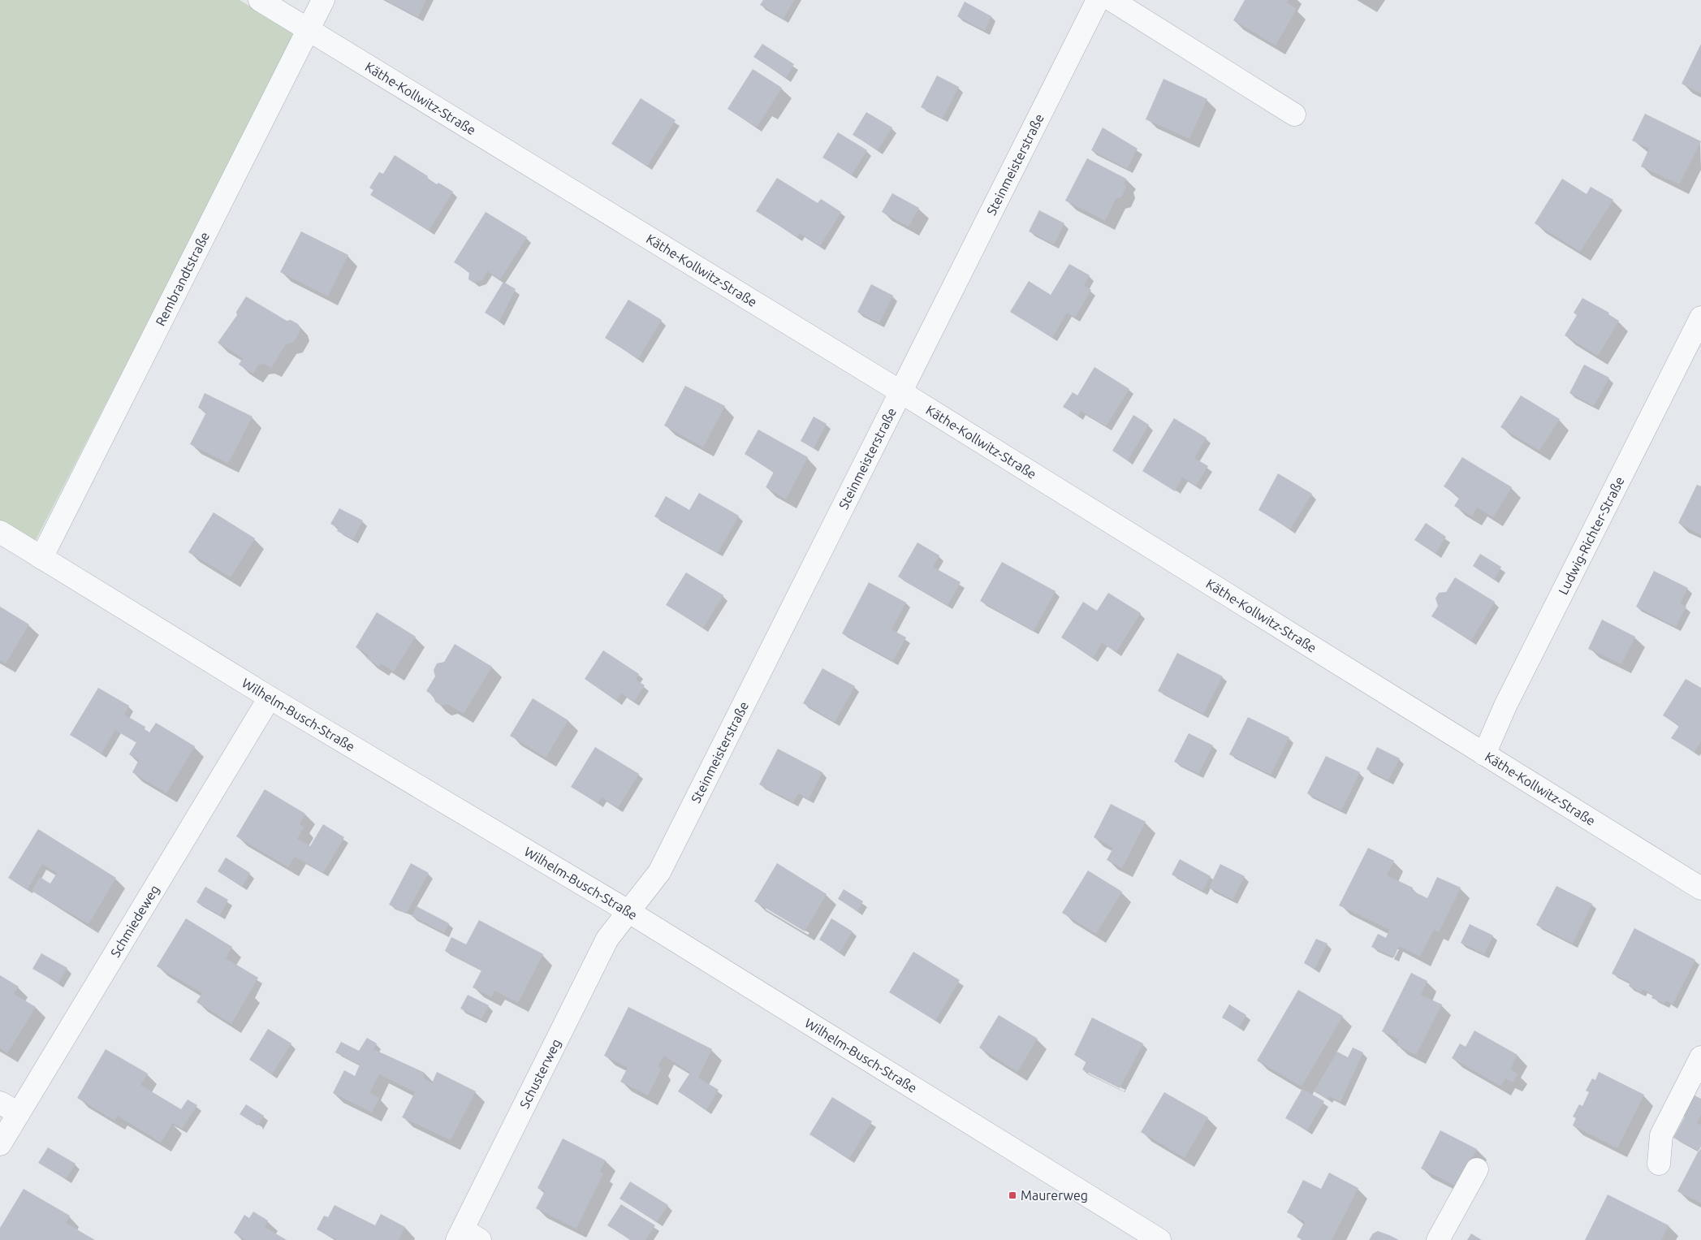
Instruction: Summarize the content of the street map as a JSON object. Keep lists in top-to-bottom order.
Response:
{
  "streets": {
    "street": [
      "Käthe-Kollwitz-Straße",
      "Steinmeisterstraße",
      "Rembrandtstraße",
      "Ludwig-Richter-Straße",
      "Wilhelm-Busch-Straße",
      "Schmiedeweg",
      "Schusterweg"
    ]
  },
  "crossings": [
    ["Käthe-Kollwitz-Straße", "Steinmeisterstraße"],
    ["Käthe-Kollwitz-Straße", "Rembrandtstraße"],
    ["Käthe-Kollwitz-Straße", "Ludwig-Richter-Straße"],
    ["Steinmeisterstraße", "Wilhelm-Busch-Straße"],
    ["Steinmeisterstraße", "Schusterweg"],
    ["Rembrandtstraße", "Wilhelm-Busch-Straße"],
    ["Wilhelm-Busch-Straße", "Schmiedeweg"],
    ["Wilhelm-Busch-Straße", "Schusterweg"]
  ],
  "places": {
    "transit": ["Maurerweg"]
  }
}
